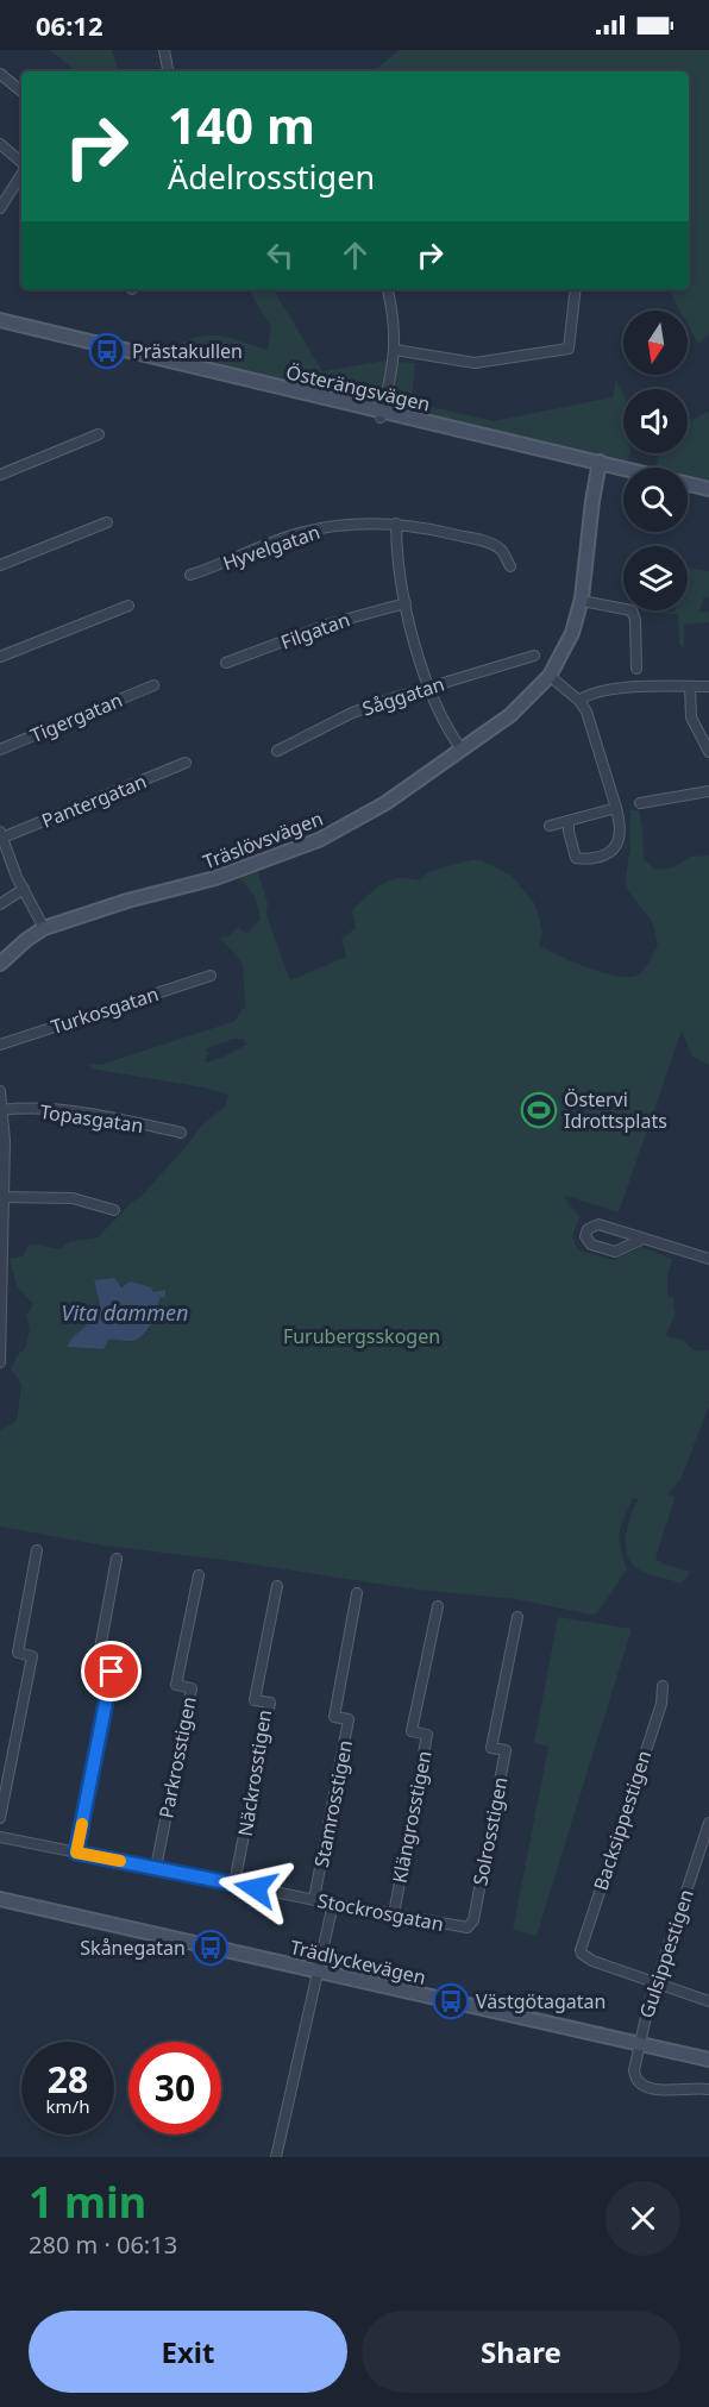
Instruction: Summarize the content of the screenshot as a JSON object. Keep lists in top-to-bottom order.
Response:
{
  "streets": {
    "street": [
      "Österängsvägen",
      "Hyvelgatan",
      "Filgatan",
      "Såggatan",
      "Tigergatan",
      "Pantergatan",
      "Träslövsvägen",
      "Turkosgatan",
      "Topasgatan",
      "Parkrosstigen",
      "Näckrosstigen",
      "Stamrosstigen",
      "Klängrosstigen",
      "Backsippestigen",
      "Solrosstigen",
      "Stockrosgatan",
      "Gulsippestigen",
      "Trädlyckevägen"
    ]
  },
  "crossings": [
    ["Österängsvägen", "Träslövsvägen"],
    ["Parkrosstigen", "Stockrosgatan"],
    ["Näckrosstigen", "Stockrosgatan"],
    ["Stamrosstigen", "Stockrosgatan"],
    ["Klängrosstigen", "Stockrosgatan"],
    ["Backsippestigen", "Gulsippestigen"],
    ["Solrosstigen", "Stockrosgatan"],
    ["Gulsippestigen", "Trädlyckevägen"]
  ],
  "water": ["Vita dammen"],
  "parks": ["Furubergsskogen"],
  "places": {
    "bus stop": ["Prästakullen", "Skånegatan", "Västgötagatan"],
    "sports": ["Östervi Idrottsplats"]
  },
  "north": "bottom",
  "page": {
    "status": "06:12",
    "turn": ["140 m", "Ädelrosstigen"],
    "speed": "28 km/h",
    "limit": "30",
    "heading": ["1 min", "280 m · 06:13"],
    "buttons": ["Exit", "Share"]
  }
}
